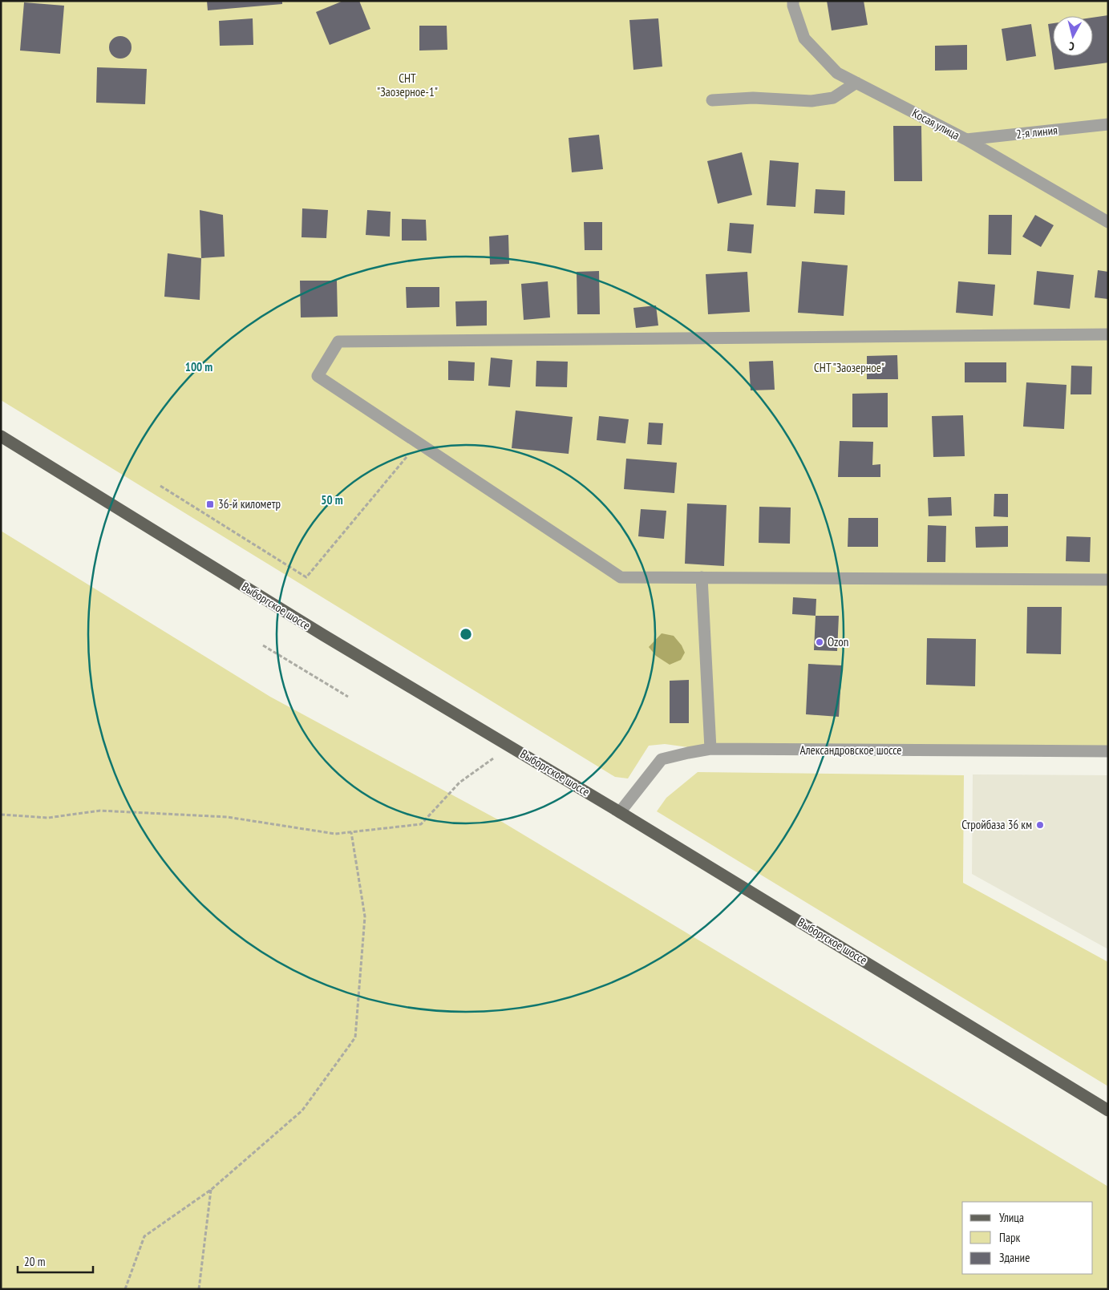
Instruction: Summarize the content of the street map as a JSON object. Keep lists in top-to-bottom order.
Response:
{
  "streets": {
    "main road": ["Выборгское шоссе"],
    "street": ["Косая улица", "2-я линия", "Александровское шоссе"]
  },
  "crossings": [
    ["Косая улица", "2-я линия"],
    ["Выборгское шоссе", "Александровское шоссе"]
  ],
  "parks": ["СНТ \"Заозерное-1\"", "СНТ \"Заозерное\""],
  "places": {
    "transit": ["36-й километр"],
    "other": ["Ozon", "Стройбаза 36 км"]
  },
  "legend": ["Улица", "Парк", "Здание"],
  "scale_bar": "20 m",
  "north": "bottom",
  "rings": ["100 m", "50 m"]
}
